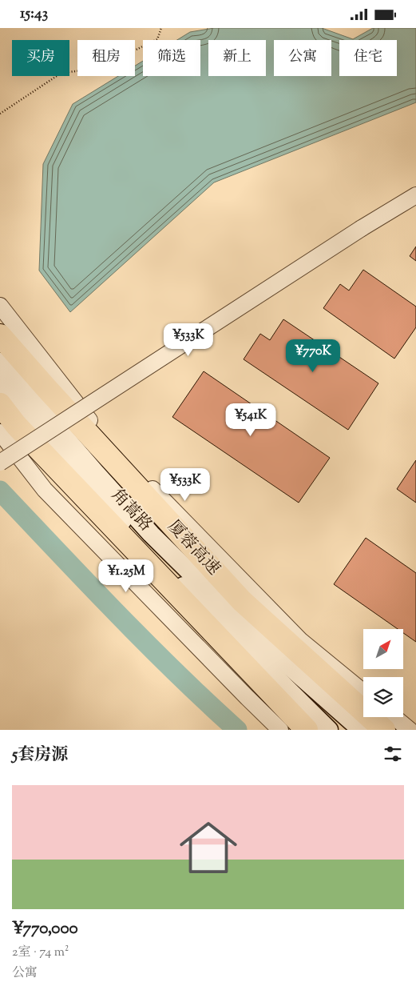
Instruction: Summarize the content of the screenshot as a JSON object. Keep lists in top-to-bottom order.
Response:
{
  "streets": {
    "highway": ["厦蓉高速"],
    "main road": ["角蒿路"]
  },
  "north": "top right",
  "page": {
    "status": "15:43",
    "chip": [
      "买房",
      "租房",
      "筛选",
      "新上",
      "公寓",
      "住宅"
    ],
    "price": [
      "¥533K",
      "¥770K",
      "¥541K",
      "¥533K",
      "¥1.25M"
    ],
    "heading": "5套房源",
    "list": [
      {
        "name": "¥770,000",
        "note": "2室 · 74 m² · 公寓"
      }
    ]
  }
}
